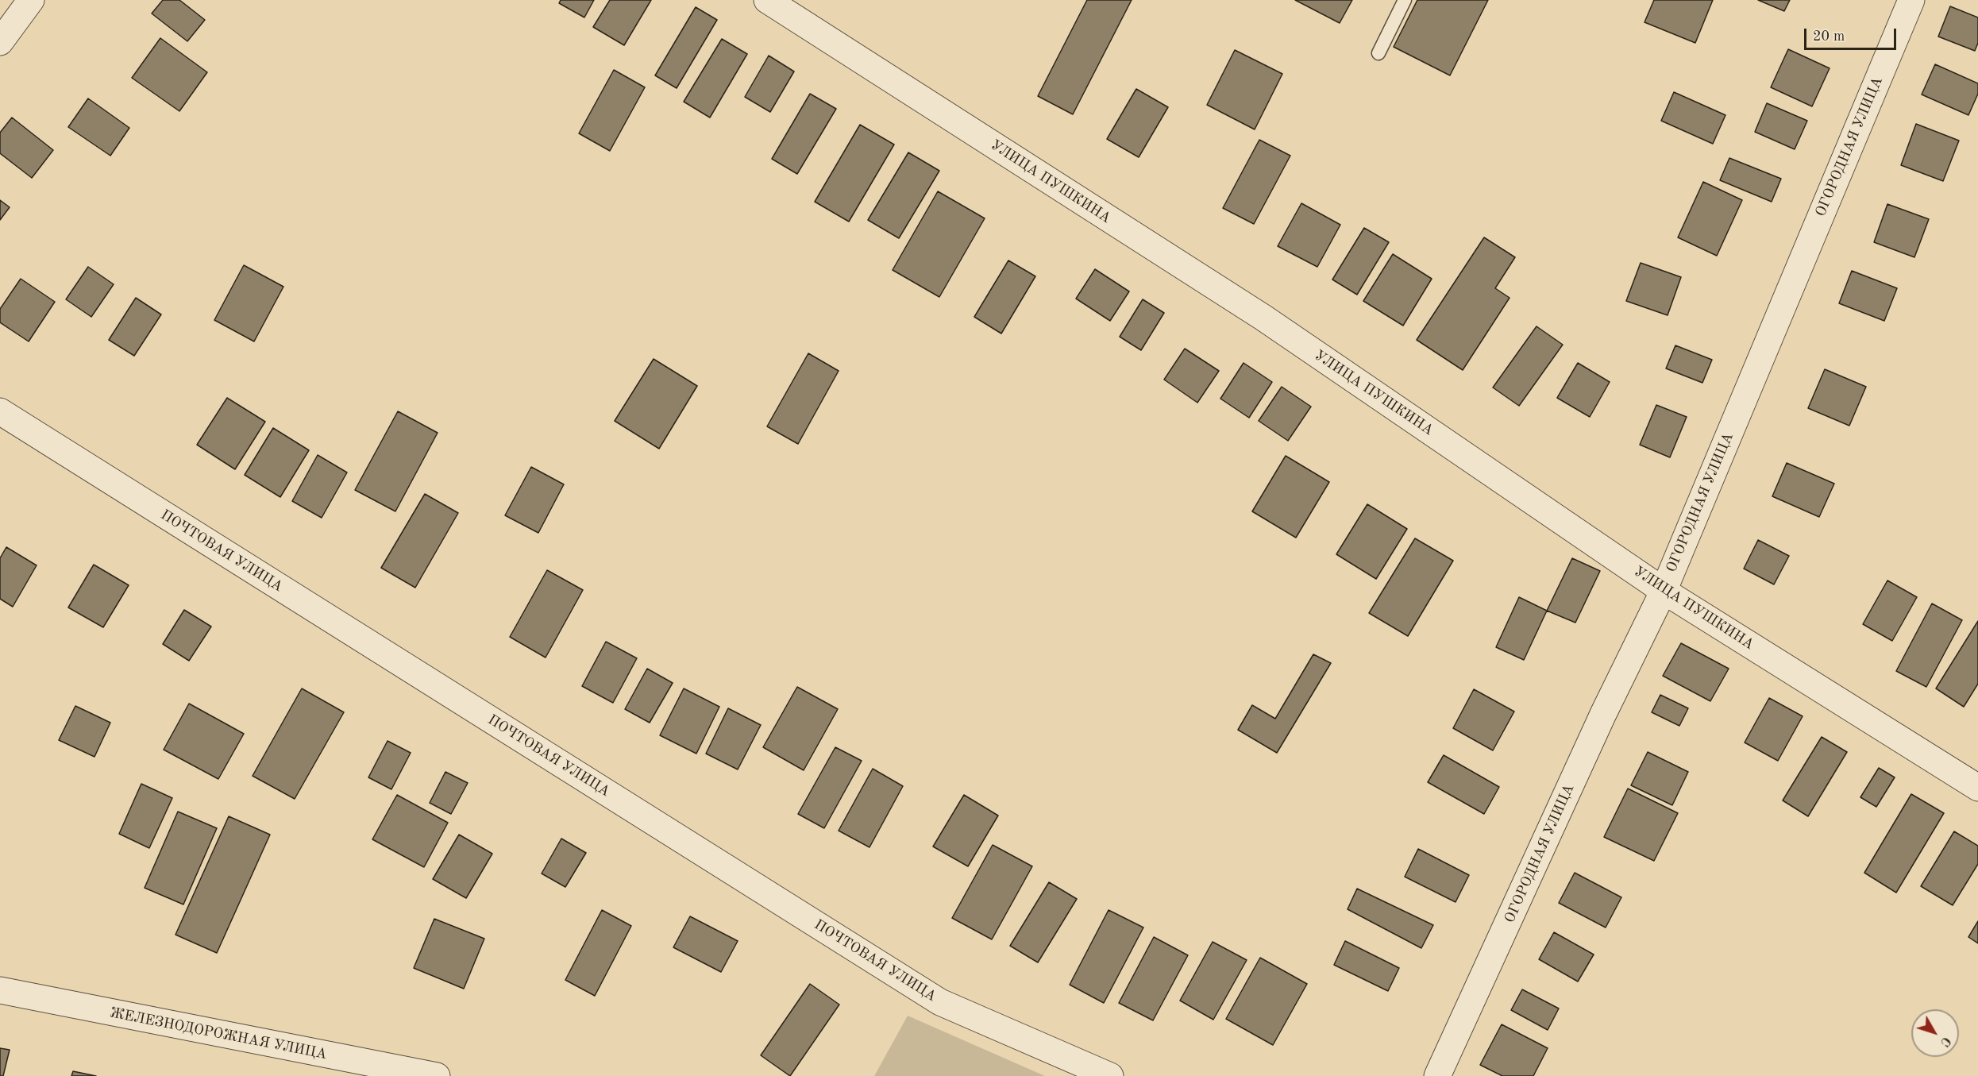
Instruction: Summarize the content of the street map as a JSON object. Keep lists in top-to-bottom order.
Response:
{
  "streets": {
    "street": [
      "ОГОРОДНАЯ УЛИЦА",
      "УЛИЦА ПУШКИНА",
      "ПОЧТОВАЯ УЛИЦА",
      "ЖЕЛЕЗНОДОРОЖНАЯ УЛИЦА"
    ]
  },
  "crossings": [
    ["ОГОРОДНАЯ УЛИЦА", "УЛИЦА ПУШКИНА"]
  ],
  "scale_bar": "20 m",
  "north": "bottom right"
}
